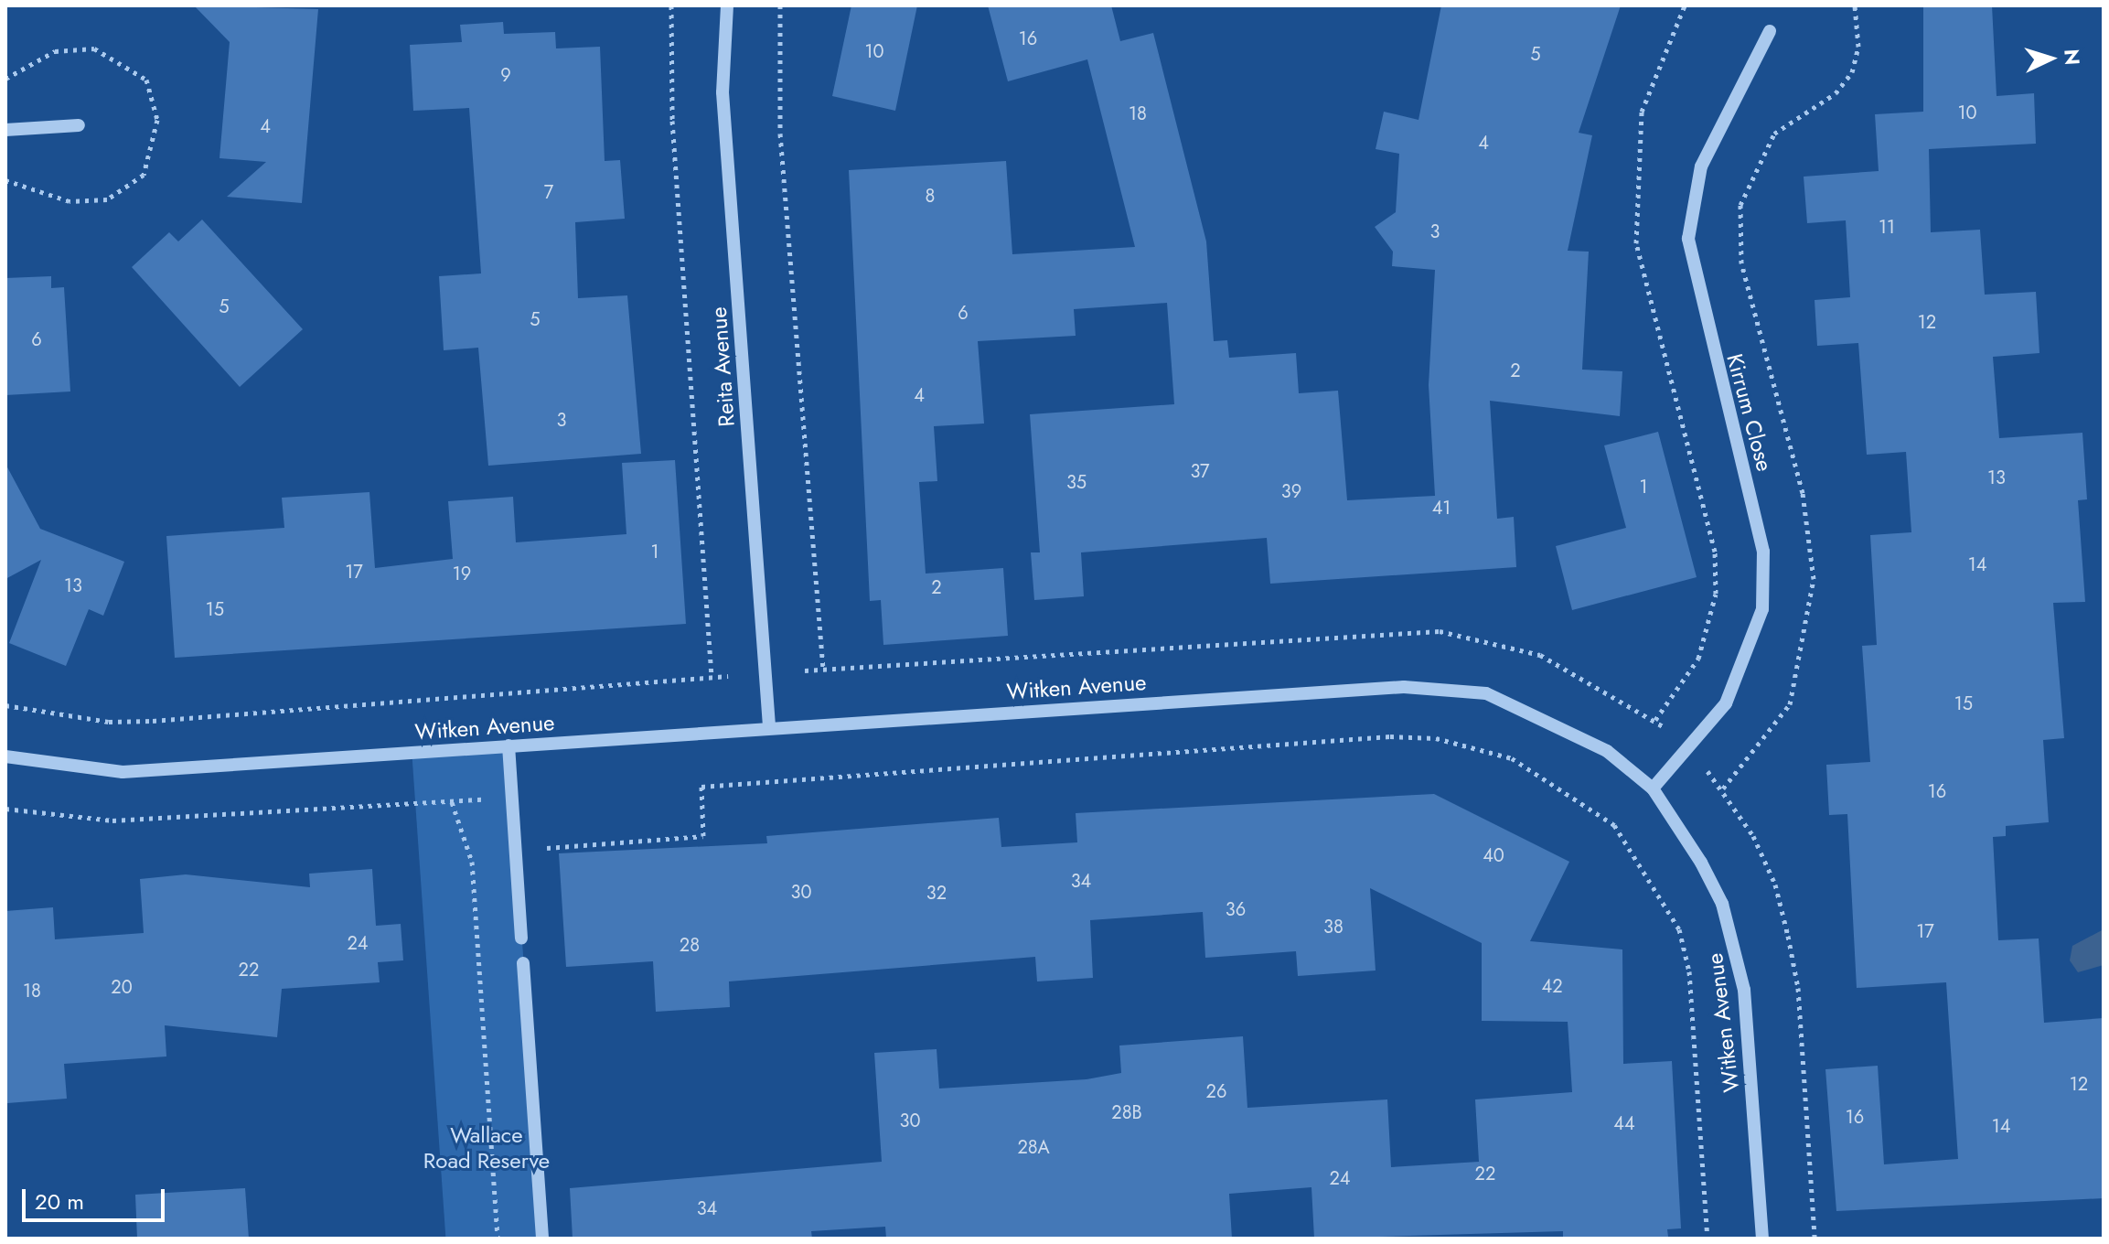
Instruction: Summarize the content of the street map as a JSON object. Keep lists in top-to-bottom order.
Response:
{
  "streets": {
    "street": ["Reita Avenue", "Kirrum Close", "Witken Avenue"]
  },
  "crossings": [
    ["Reita Avenue", "Witken Avenue"],
    ["Kirrum Close", "Witken Avenue"]
  ],
  "parks": ["Wallace Road Reserve"],
  "house_numbers": [
    "16",
    "10",
    "5",
    "9",
    "10",
    "18",
    "4",
    "4",
    "7",
    "8",
    "11",
    "3",
    "5",
    "6",
    "5",
    "12",
    "6",
    "2",
    "4",
    "3",
    "37",
    "13",
    "35",
    "1",
    "39",
    "41",
    "1",
    "14",
    "17",
    "19",
    "13",
    "2",
    "15",
    "15",
    "16",
    "40",
    "34",
    "30",
    "32",
    "36",
    "38",
    "17",
    "24",
    "28",
    "22",
    "42",
    "20",
    "18",
    "12",
    "26",
    "28B",
    "16",
    "30",
    "44",
    "14",
    "28A",
    "22",
    "24",
    "34"
  ],
  "scale_bar": "20 m",
  "north": "right"
}
